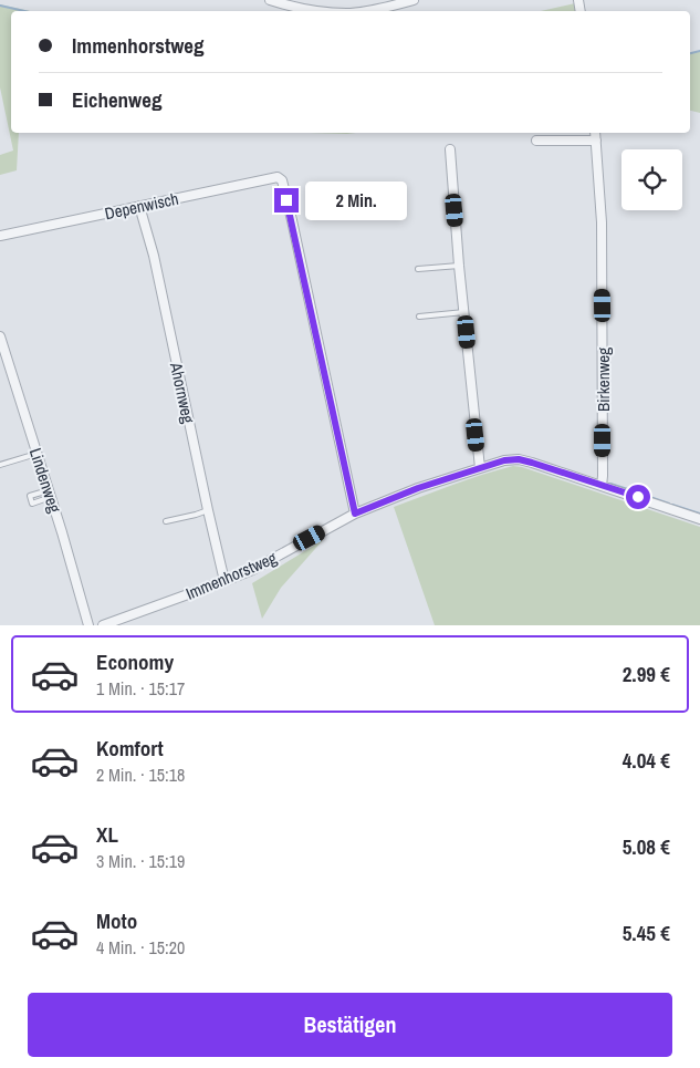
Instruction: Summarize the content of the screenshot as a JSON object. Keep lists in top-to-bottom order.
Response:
{
  "streets": {
    "street": [
      "Depenwisch",
      "Birkenweg",
      "Ahornweg",
      "Lindenweg",
      "Immenhorstweg"
    ]
  },
  "crossings": [
    ["Depenwisch", "Ahornweg"],
    ["Depenwisch", "Immenhorstweg"],
    ["Birkenweg", "Immenhorstweg"],
    ["Ahornweg", "Immenhorstweg"]
  ],
  "page": {
    "banner": ["Immenhorstweg", "Eichenweg"],
    "bubble": "2 Min.",
    "list": [
      {
        "name": "Economy",
        "note": "1 Min. · 15:17",
        "value": "2.99 €"
      },
      {
        "name": "Komfort",
        "note": "2 Min. · 15:18",
        "value": "4.04 €"
      },
      {
        "name": "XL",
        "note": "3 Min. · 15:19",
        "value": "5.08 €"
      },
      {
        "name": "Moto",
        "note": "4 Min. · 15:20",
        "value": "5.45 €"
      }
    ],
    "buttons": "Bestätigen"
  }
}
